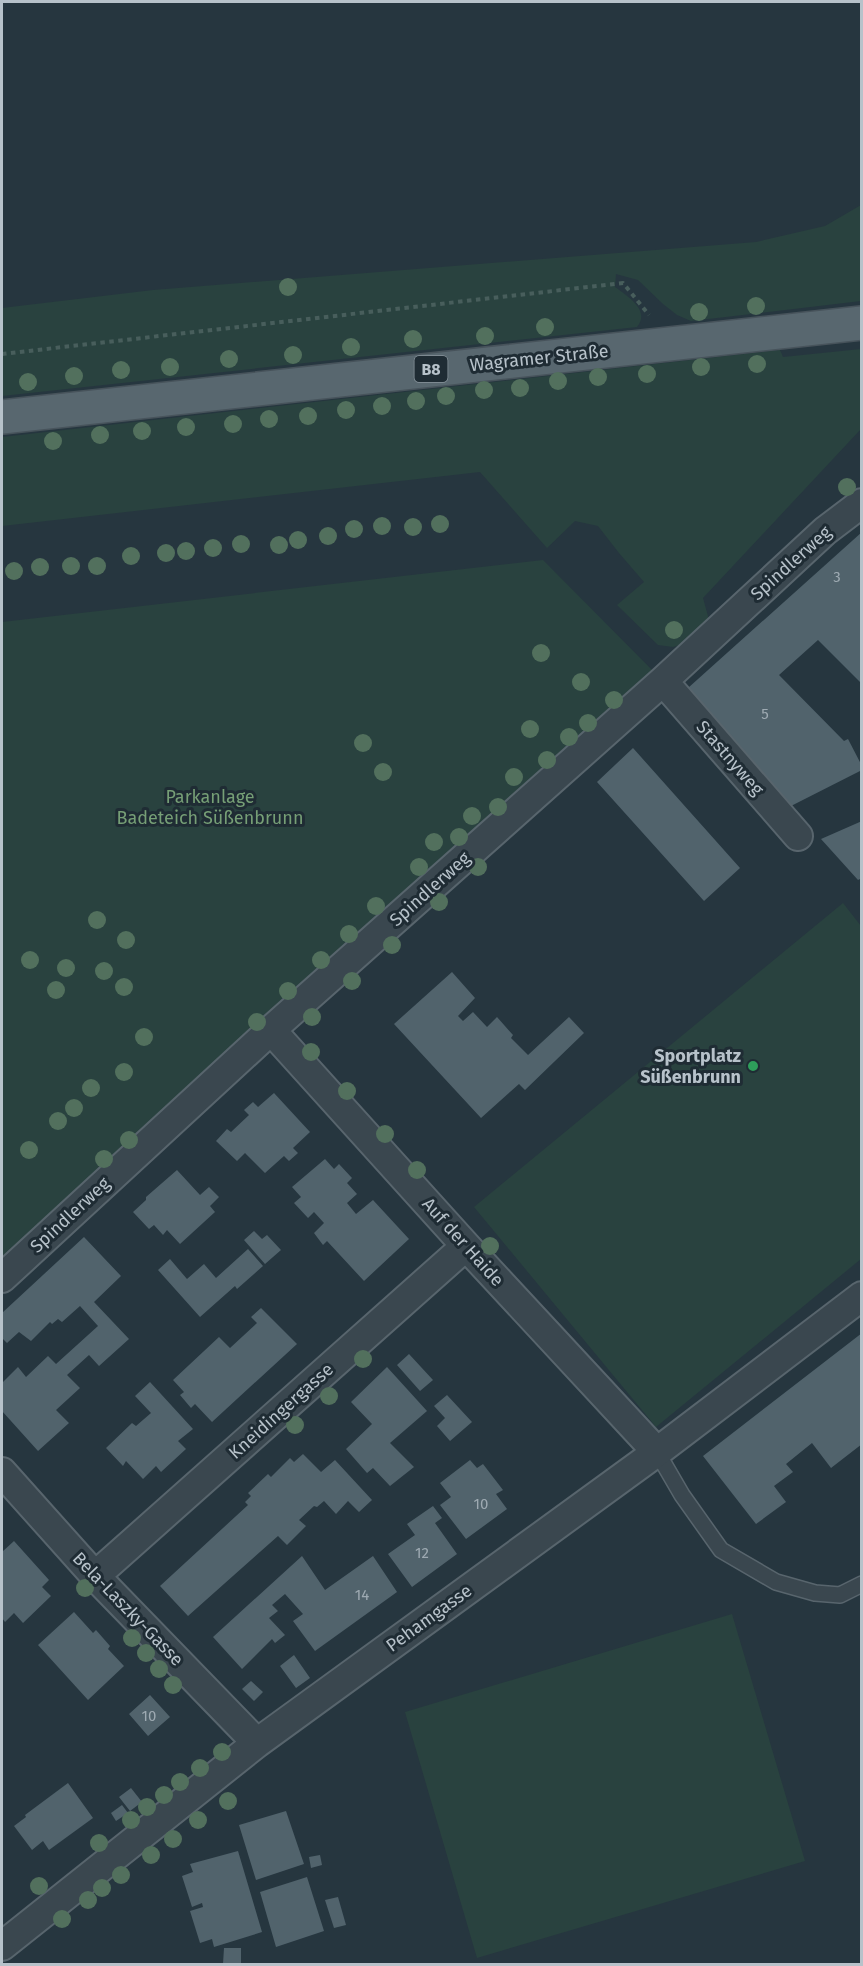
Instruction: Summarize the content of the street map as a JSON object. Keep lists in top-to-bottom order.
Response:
{
  "streets": {
    "main road": ["Wagramer Straße", "B8"],
    "street": [
      "Spindlerweg",
      "Stastnyweg",
      "Auf der Haide",
      "Kneidingergasse",
      "Bela-Laszky-Gasse",
      "Pehamgasse"
    ]
  },
  "crossings": [
    ["Spindlerweg", "Stastnyweg"],
    ["Spindlerweg", "Auf der Haide"],
    ["Auf der Haide", "Kneidingergasse"],
    ["Auf der Haide", "Pehamgasse"],
    ["Kneidingergasse", "Bela-Laszky-Gasse"],
    ["Bela-Laszky-Gasse", "Pehamgasse"]
  ],
  "parks": ["Parkanlage Badeteich Süßenbrunn"],
  "places": ["Sportplatz Süßenbrunn"],
  "house_numbers": [
    "3",
    "5",
    "10",
    "12",
    "14",
    "10"
  ]
}
